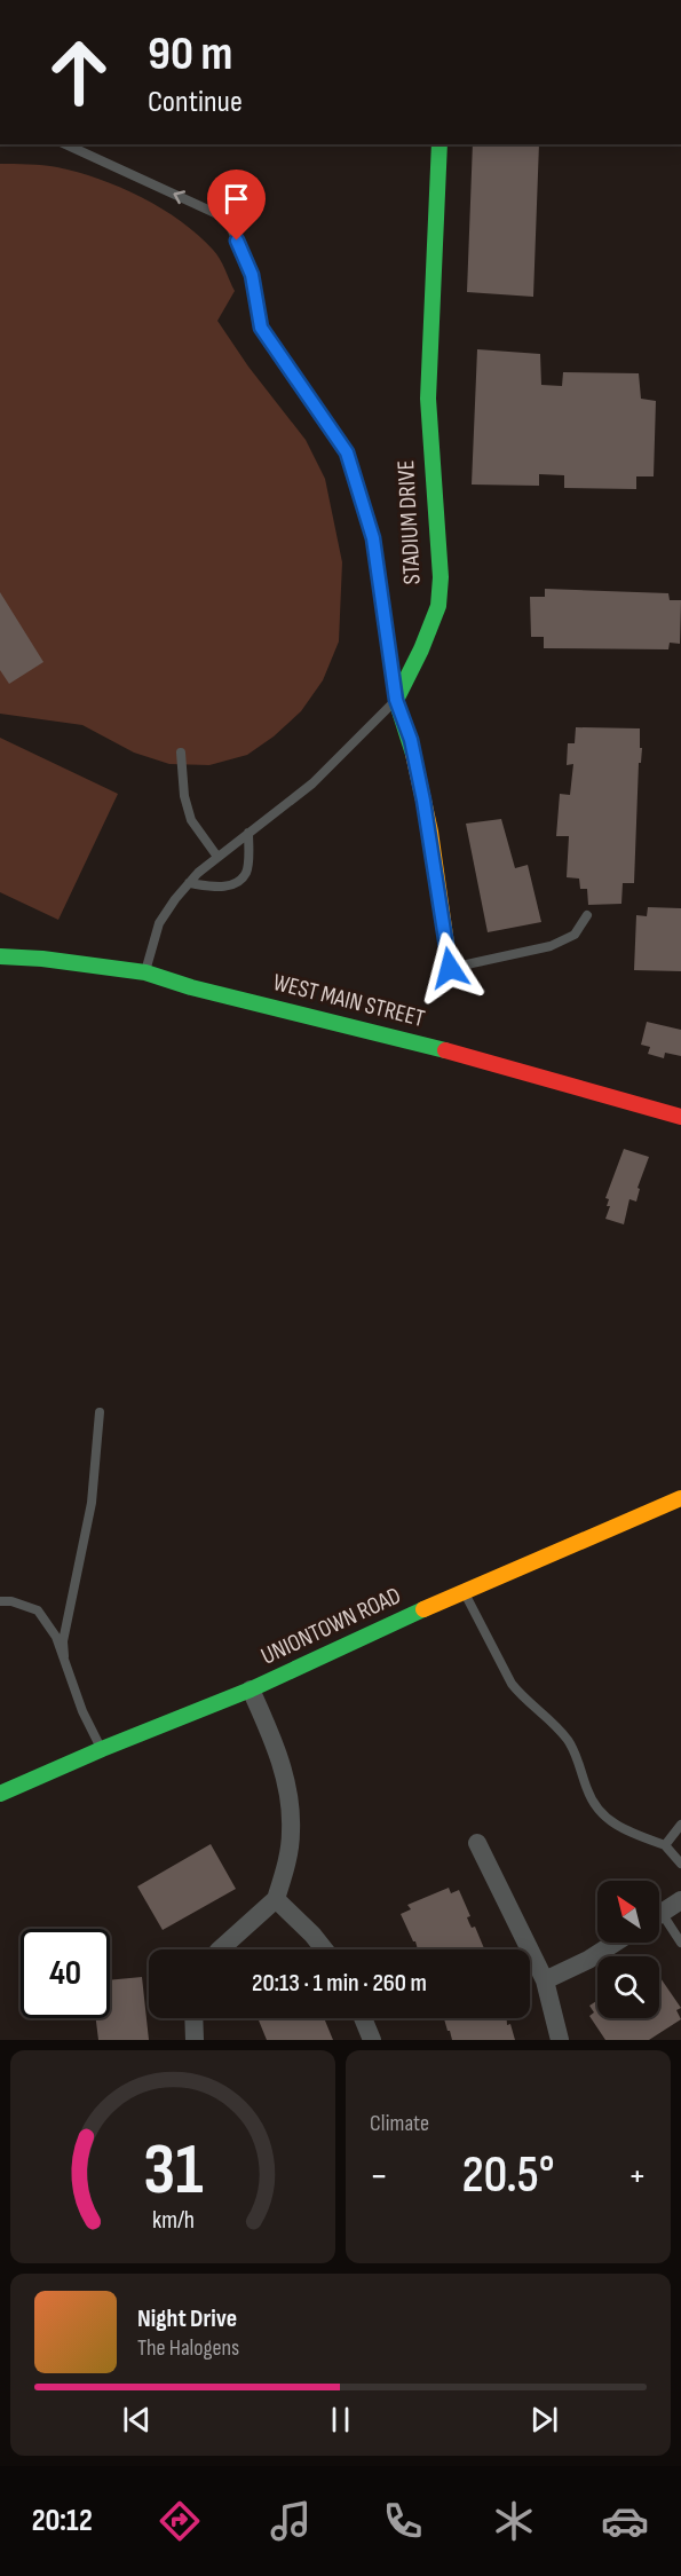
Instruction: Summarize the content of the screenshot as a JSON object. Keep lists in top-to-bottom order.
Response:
{
  "streets": {
    "street": ["STADIUM DRIVE", "WEST MAIN STREET", "UNIONTOWN ROAD"]
  },
  "north": "top left",
  "page": {
    "turn": ["90 m", "Continue"],
    "limit": "40",
    "trip": "20:13 · 1 min · 260 m",
    "tile": "Climate",
    "heat": ["−", "20.5°", "+"],
    "song": ["Night Drive", "The Halogens"],
    "tabs": "20:12",
    "gauge": ["31", "km/h"]
  }
}
